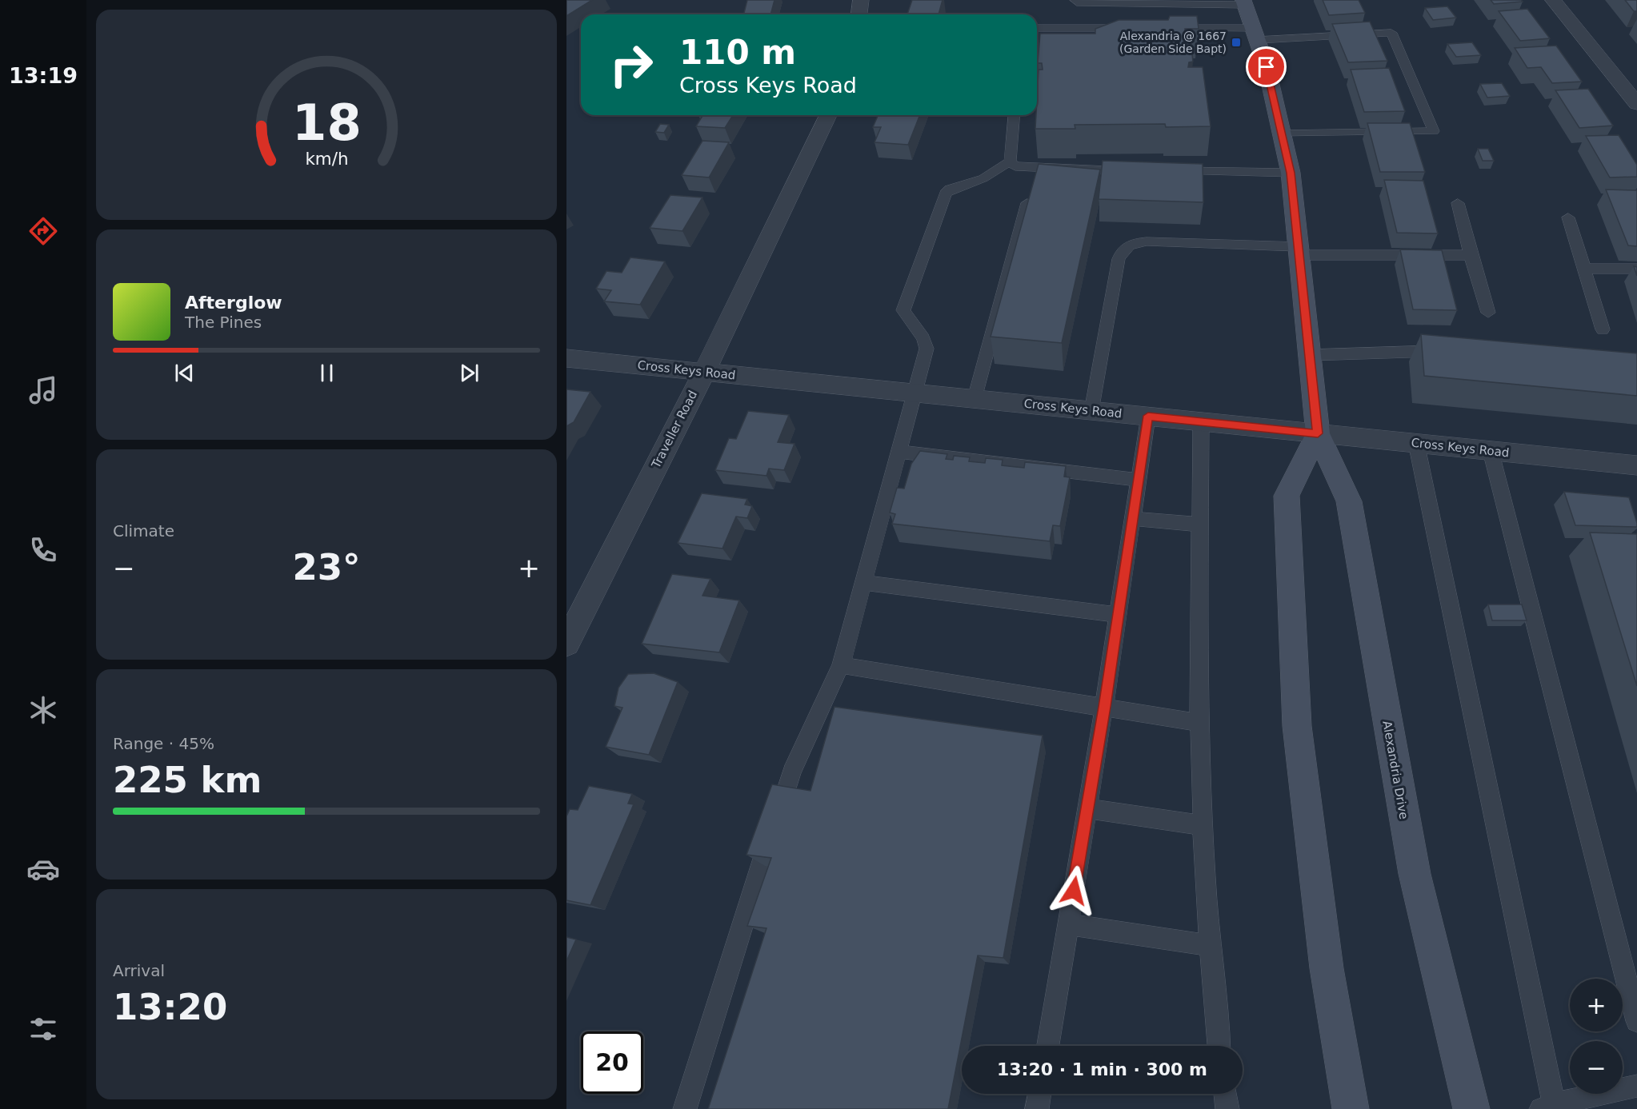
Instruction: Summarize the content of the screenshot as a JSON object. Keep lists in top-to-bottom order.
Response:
{
  "streets": {
    "main road": ["Alexandria Drive"],
    "street": ["Cross Keys Road", "Traveller Road"]
  },
  "crossings": [
    ["Cross Keys Road", "Traveller Road"],
    ["Cross Keys Road", "Alexandria Drive"]
  ],
  "places": {
    "transit": ["Alexandria @ 1667 (Garden Side Bapt)"]
  },
  "page": {
    "tabs": "13:19",
    "turn": ["110 m", "Cross Keys Road"],
    "song": ["Afterglow", "The Pines"],
    "tile": [
      "Climate",
      ["Range · 45%", "225 km"],
      ["Arrival", "13:20"]
    ],
    "heat": ["−", "23°", "+"],
    "map_buttons": ["+", "−"],
    "limit": "20",
    "trip": "13:20 · 1 min · 300 m",
    "gauge": ["18", "km/h"]
  }
}
